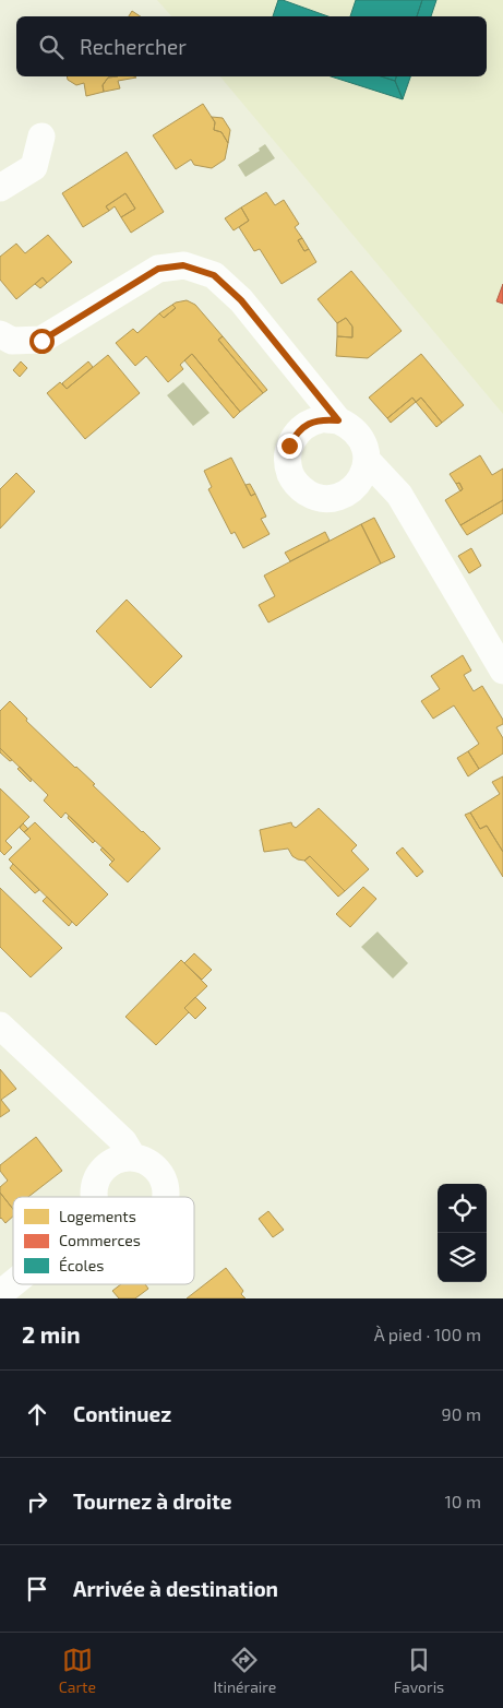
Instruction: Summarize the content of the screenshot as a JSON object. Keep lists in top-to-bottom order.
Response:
{
  "legend": ["Logements", "Commerces", "Écoles"],
  "page": {
    "search": "Rechercher",
    "heading": ["2 min", "À pied · 100 m"],
    "list": [
      ["Continuez", "90 m"],
      ["Tournez à droite", "10 m"],
      "Arrivée à destination"
    ],
    "nav": ["Carte", "Itinéraire", "Favoris"]
  }
}
